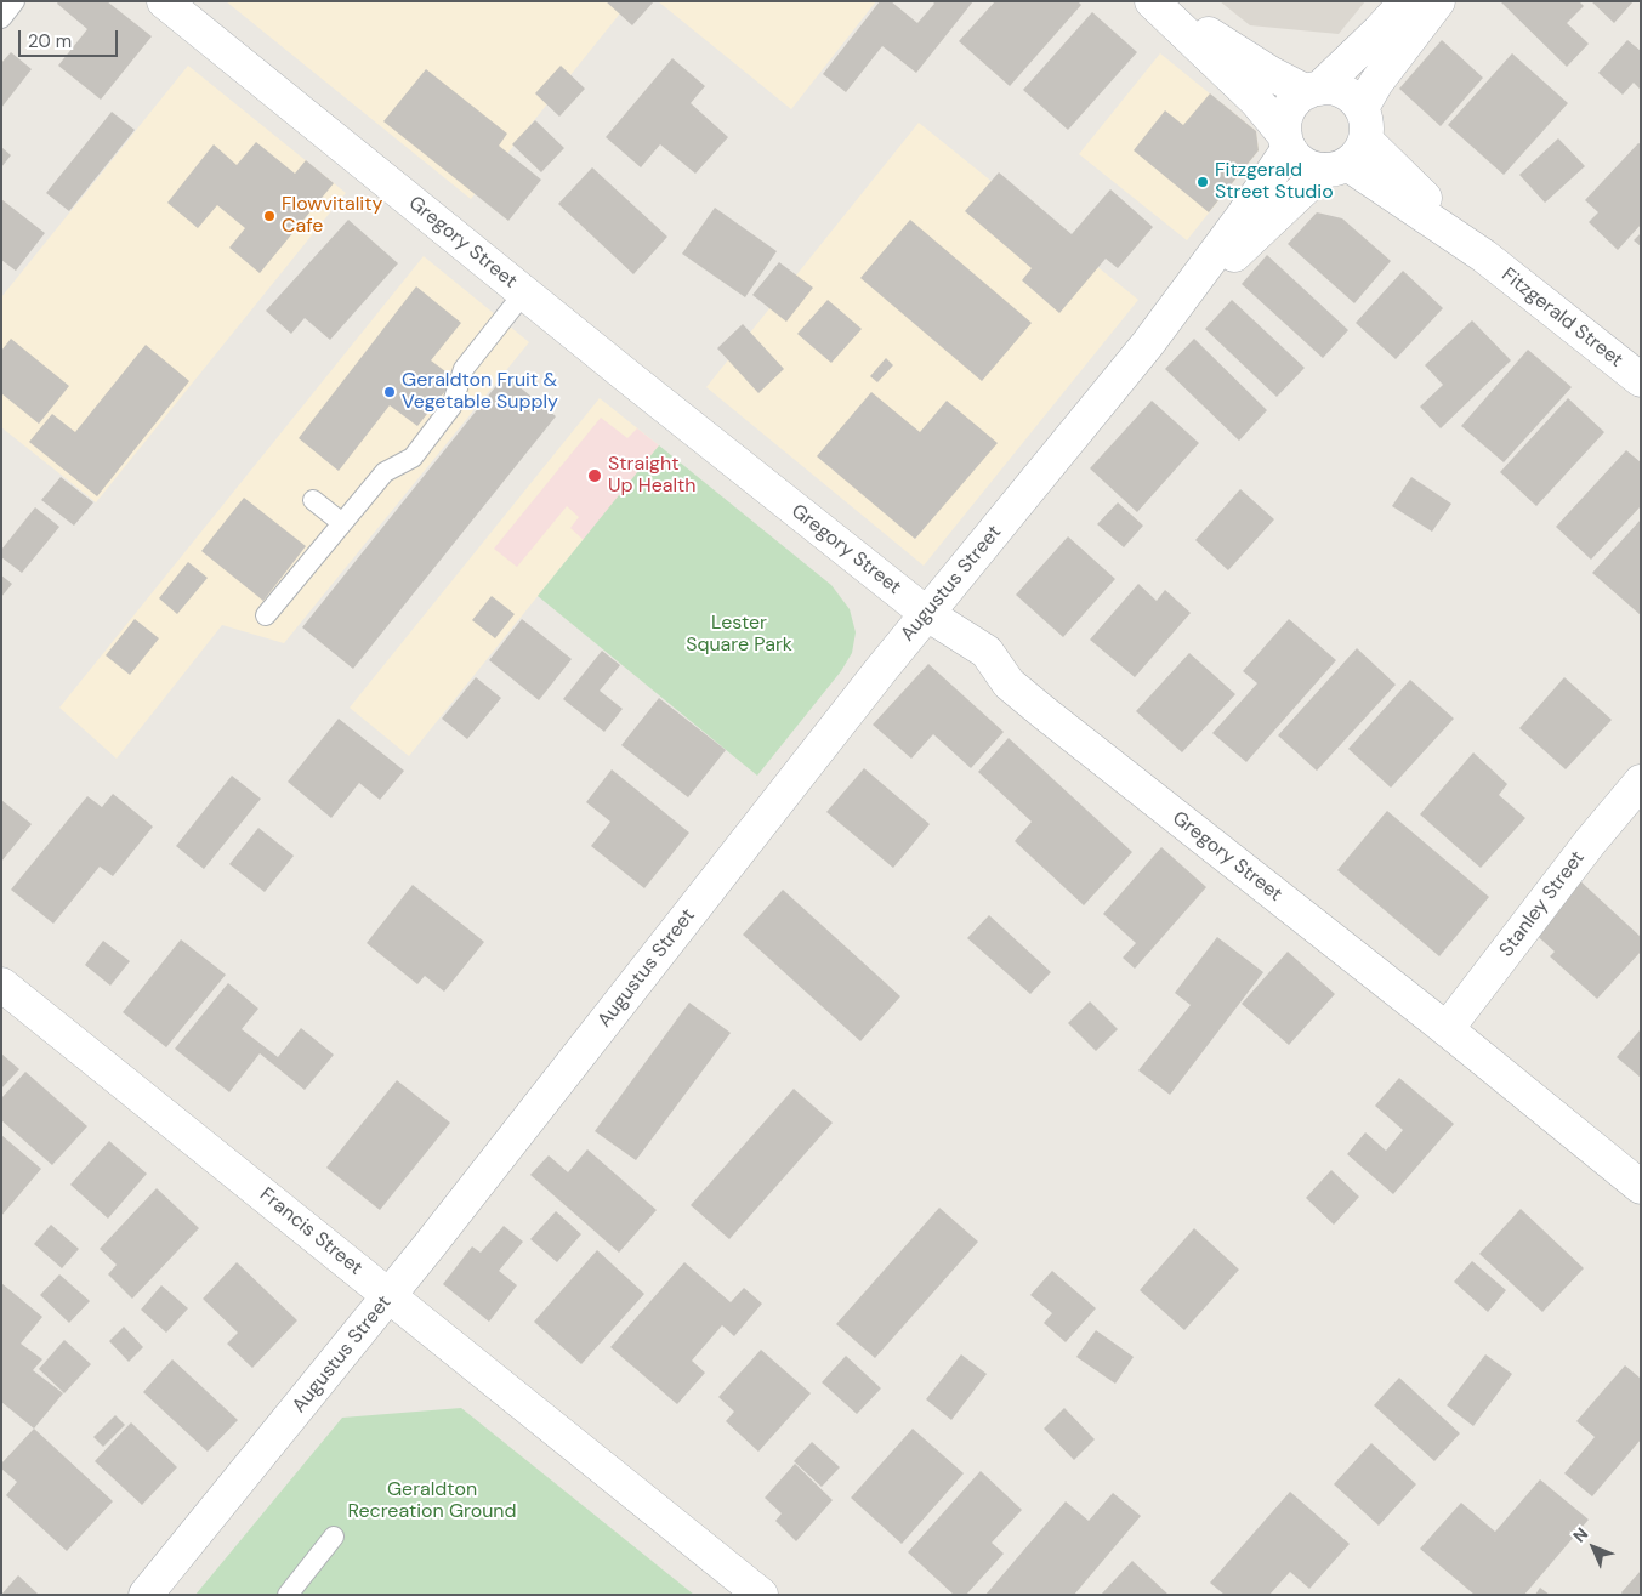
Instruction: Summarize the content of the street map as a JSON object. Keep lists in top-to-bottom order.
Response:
{
  "streets": {
    "street": [
      "Gregory Street",
      "Fitzgerald Street",
      "Augustus Street",
      "Stanley Street",
      "Francis Street"
    ]
  },
  "crossings": [
    ["Gregory Street", "Augustus Street"],
    ["Gregory Street", "Stanley Street"],
    ["Fitzgerald Street", "Augustus Street"],
    ["Augustus Street", "Francis Street"]
  ],
  "parks": ["Lester Square Park", "Geraldton Recreation Ground"],
  "places": [
    "Fitzgerald Street Studio",
    "Flowvitality Cafe",
    "Geraldton Fruit & Vegetable Supply",
    "Straight Up Health"
  ],
  "scale_bar": "20 m",
  "north": "top left"
}
